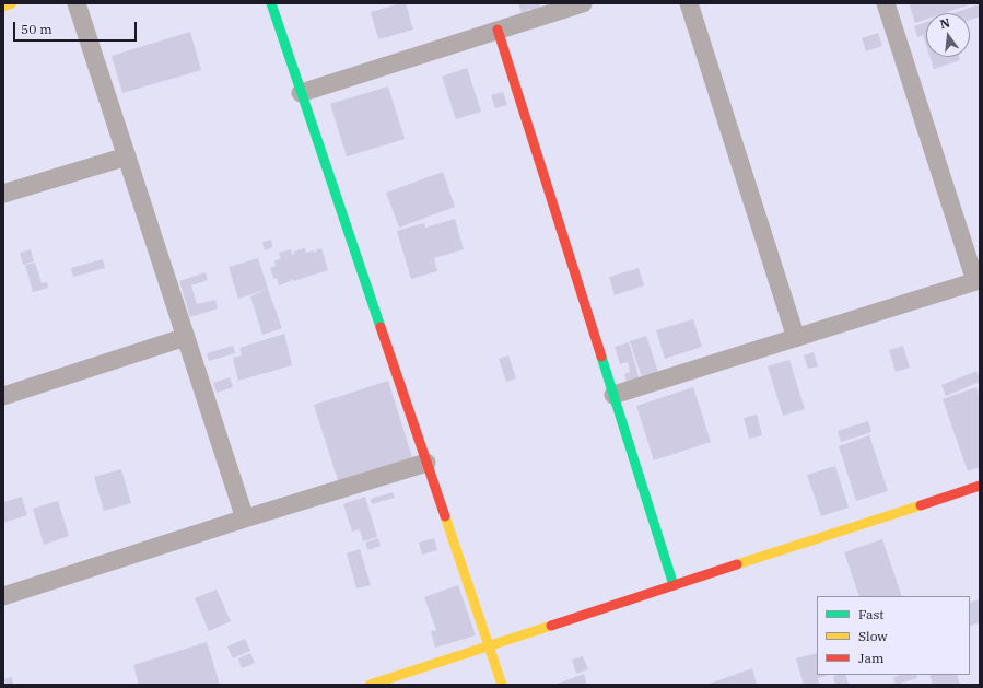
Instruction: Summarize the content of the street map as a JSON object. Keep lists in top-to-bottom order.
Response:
{
  "legend": ["Fast", "Slow", "Jam"],
  "scale_bar": "50 m",
  "north": "top"
}
